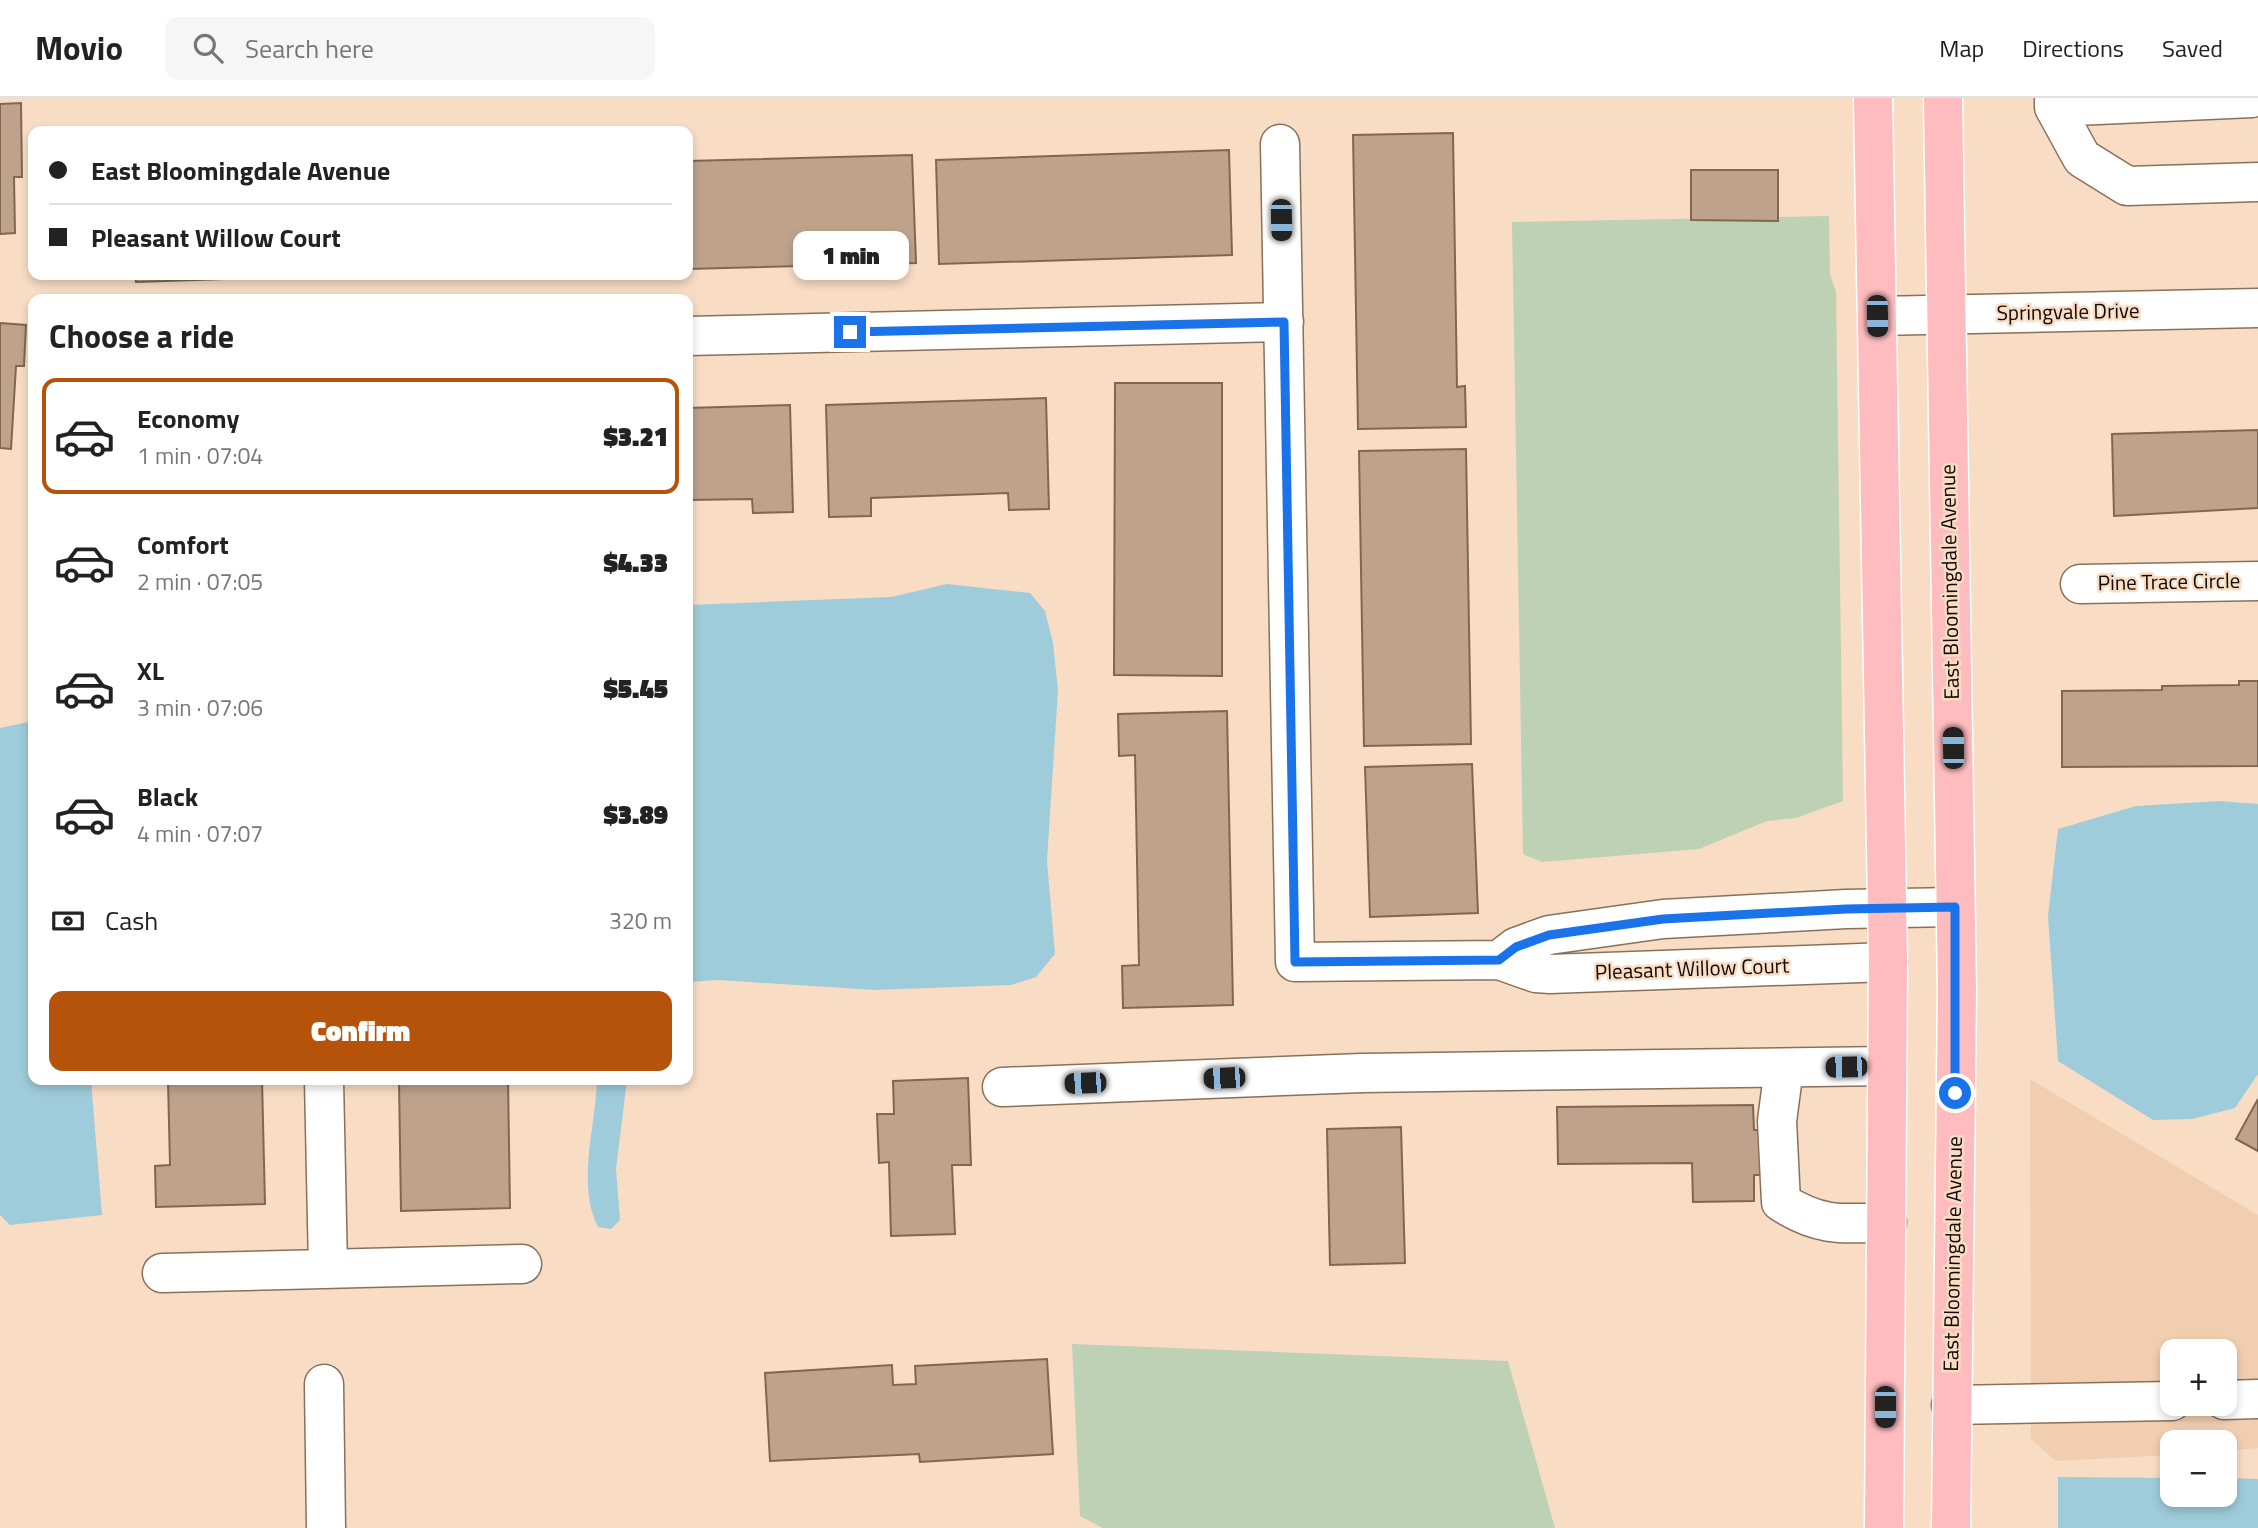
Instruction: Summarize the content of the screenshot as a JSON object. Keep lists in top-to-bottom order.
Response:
{
  "streets": {
    "main road": ["East Bloomingdale Avenue"],
    "street": ["Springvale Drive", "Pine Trace Circle", "Pleasant Willow Court"]
  },
  "crossings": [
    ["Springvale Drive", "East Bloomingdale Avenue"],
    ["East Bloomingdale Avenue", "Pleasant Willow Court"]
  ],
  "page": {
    "header": "Movio",
    "search": "Search here",
    "nav": ["Map", "Directions", "Saved"],
    "banner": ["East Bloomingdale Avenue", "Pleasant Willow Court"],
    "bubble": "1 min",
    "heading": "Choose a ride",
    "list": [
      {
        "name": "Economy",
        "note": "1 min · 07:04",
        "value": "$3.21"
      },
      {
        "name": "Comfort",
        "note": "2 min · 07:05",
        "value": "$4.33"
      },
      {
        "name": "XL",
        "note": "3 min · 07:06",
        "value": "$5.45"
      },
      {
        "name": "Black",
        "note": "4 min · 07:07",
        "value": "$3.89"
      }
    ],
    "pay": ["Cash", "320 m"],
    "buttons": "Confirm",
    "map_buttons": ["+", "−"]
  }
}
